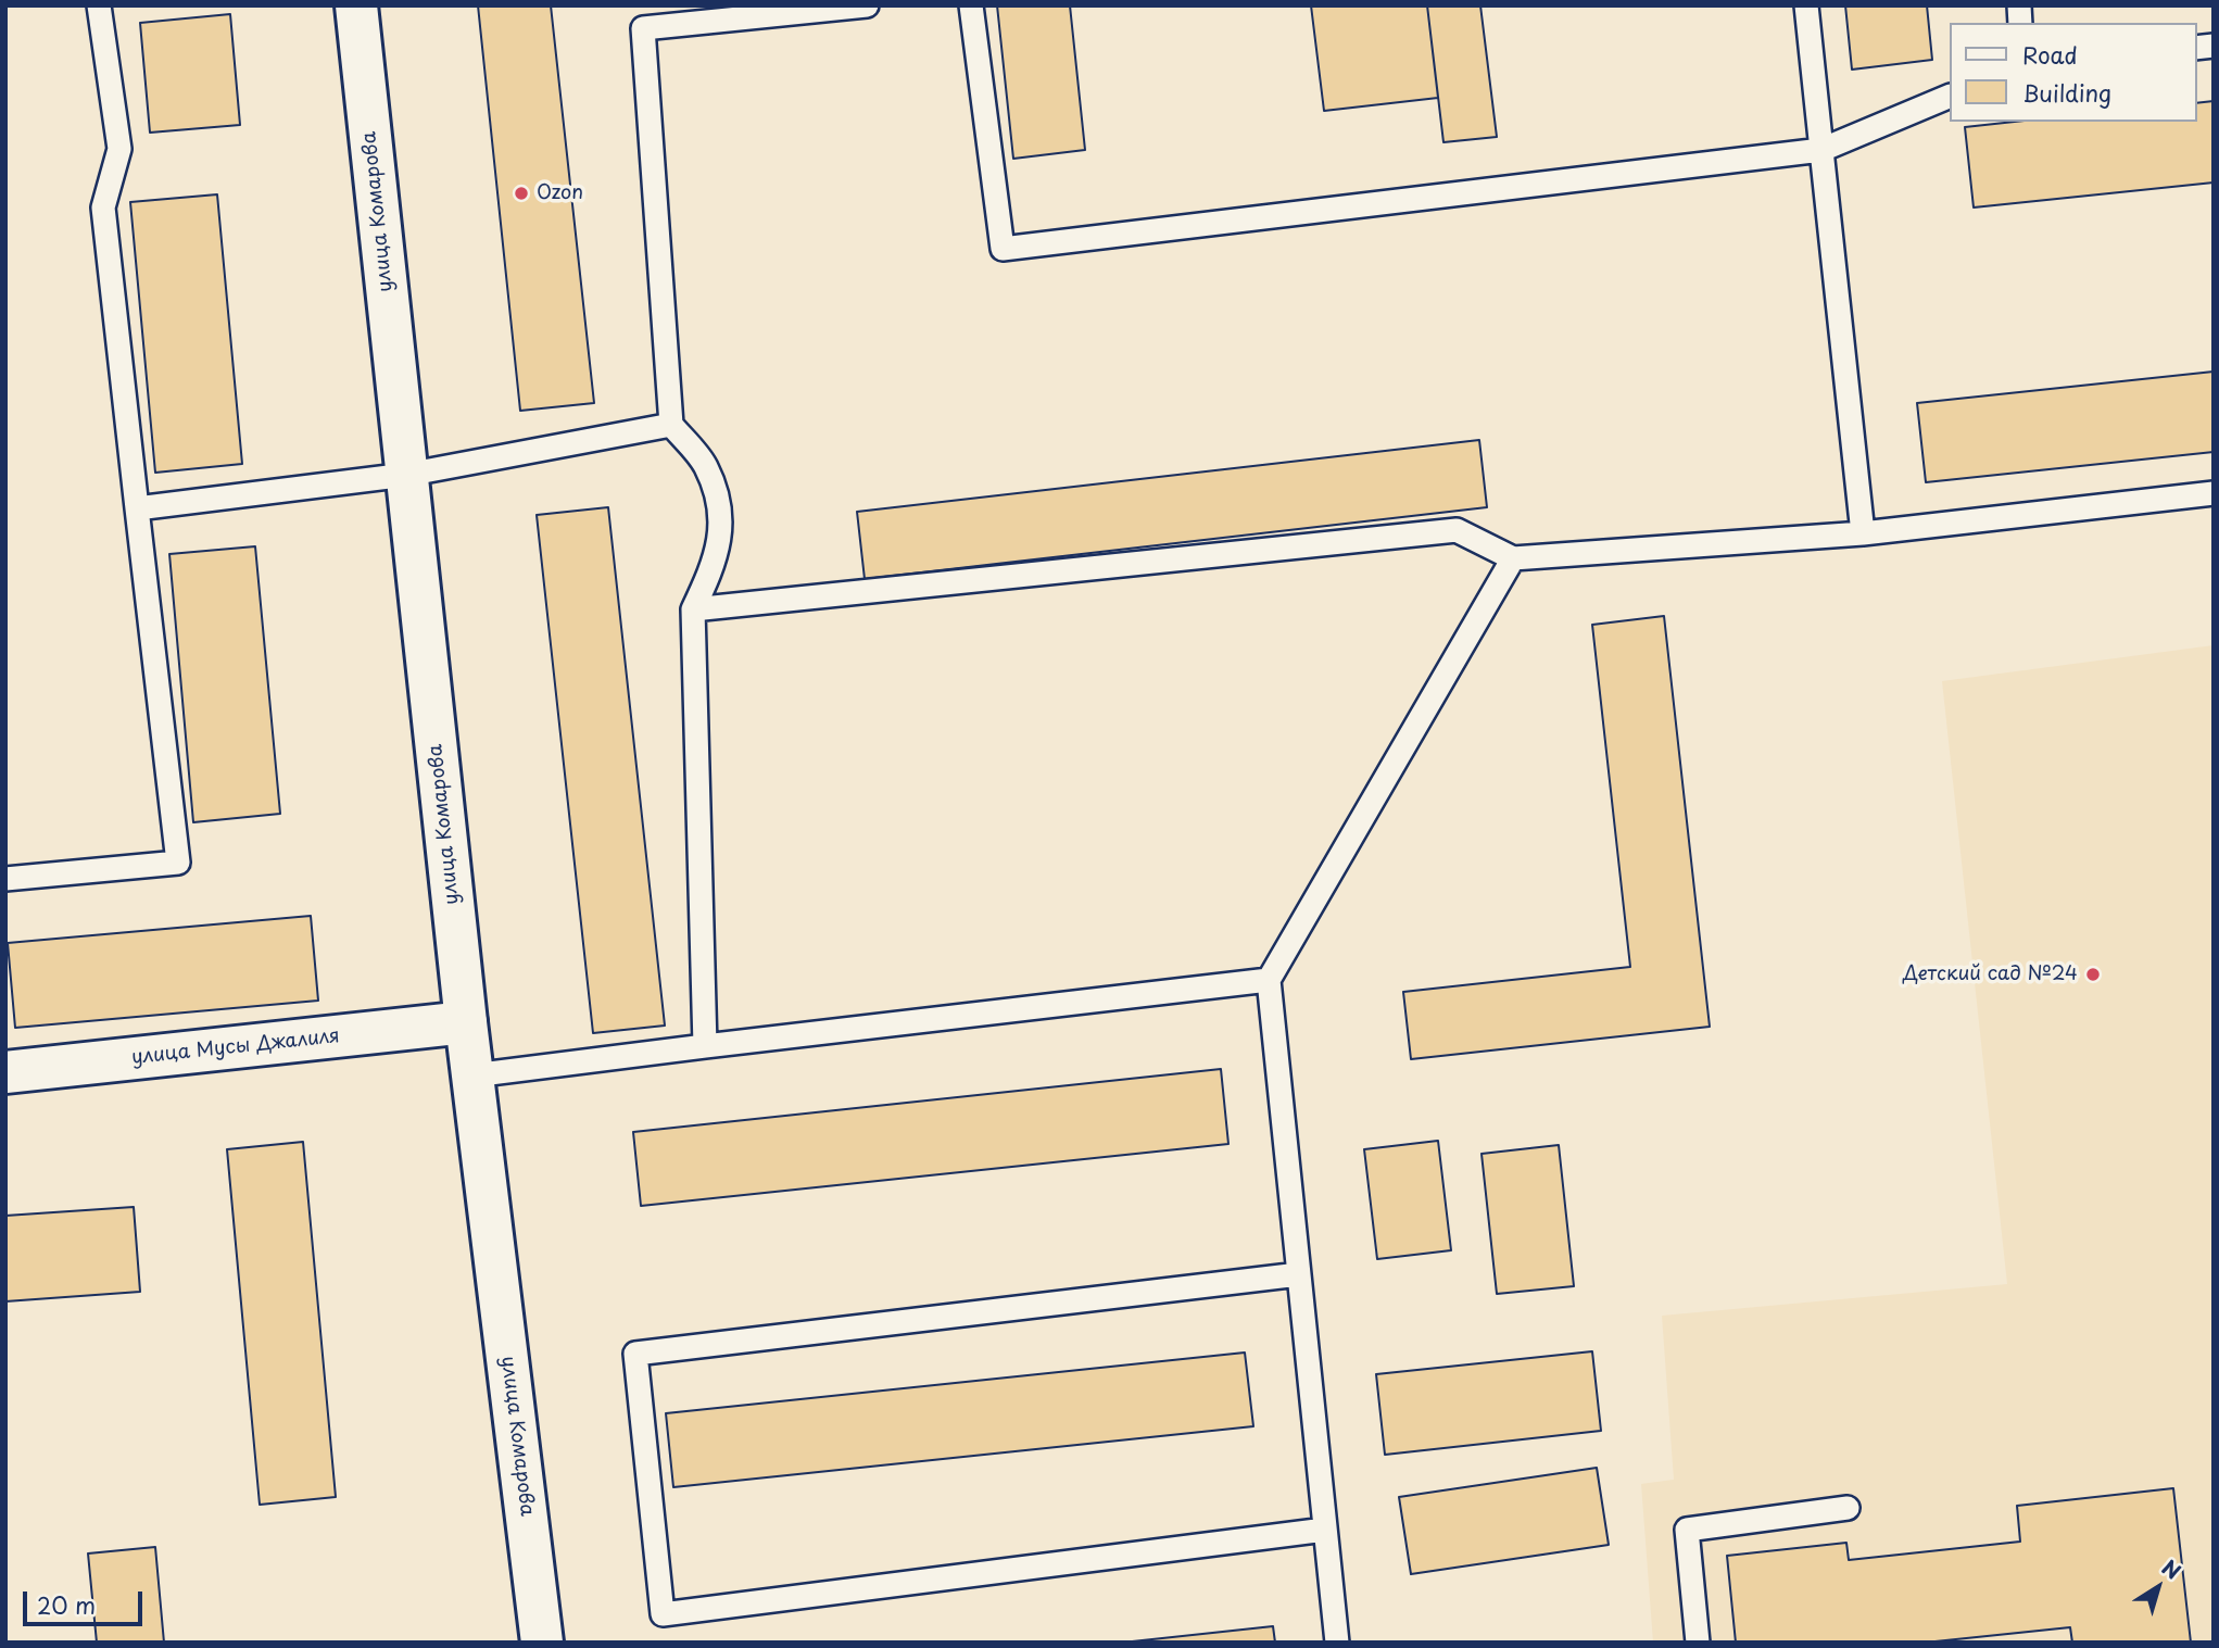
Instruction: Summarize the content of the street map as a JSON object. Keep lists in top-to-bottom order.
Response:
{
  "streets": {
    "street": ["улица Комарова", "улица Мусы Джалиля"]
  },
  "crossings": [
    ["улица Комарова", "улица Мусы Джалиля"]
  ],
  "places": ["Ozon", "Детский сад №24"],
  "legend": ["Road", "Building"],
  "scale_bar": "20 m",
  "north": "top right"
}
